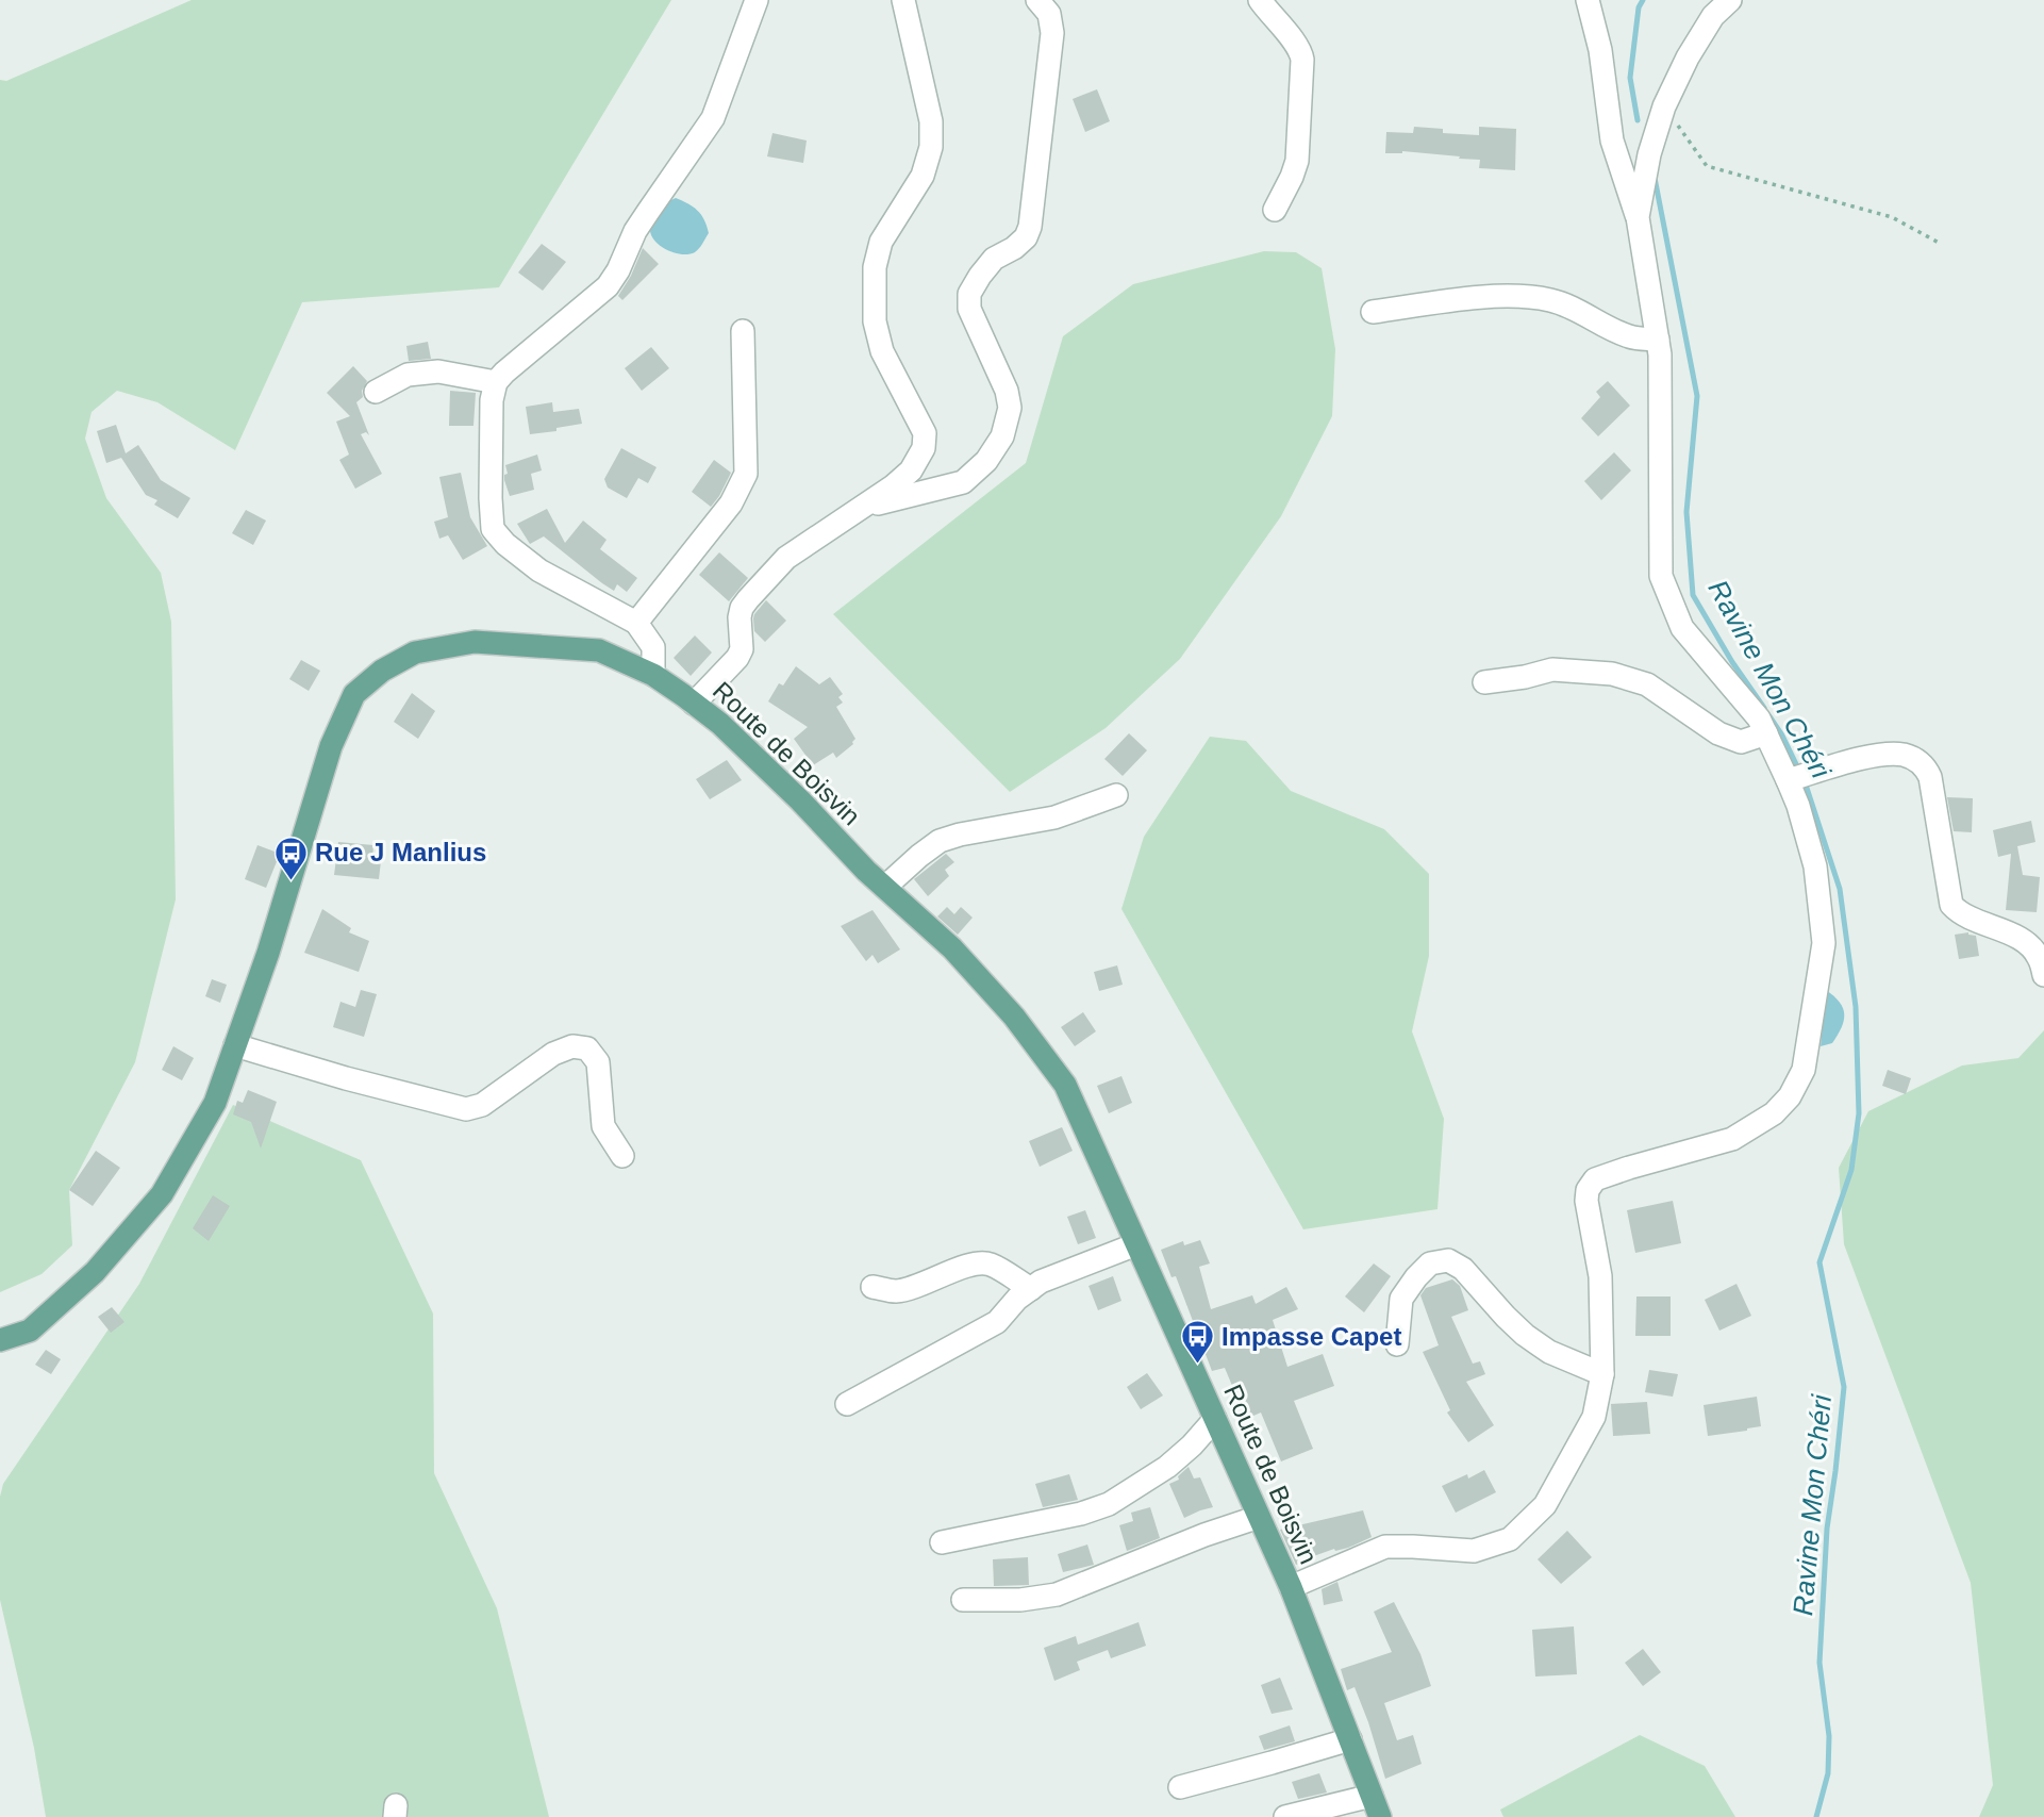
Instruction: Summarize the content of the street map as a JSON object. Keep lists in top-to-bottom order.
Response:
{
  "streets": {
    "main road": ["Route de Boisvin"]
  },
  "water": ["Ravine Mon Chéri"],
  "places": {
    "bus stop": ["Rue J Manlius", "Impasse Capet"]
  }
}
